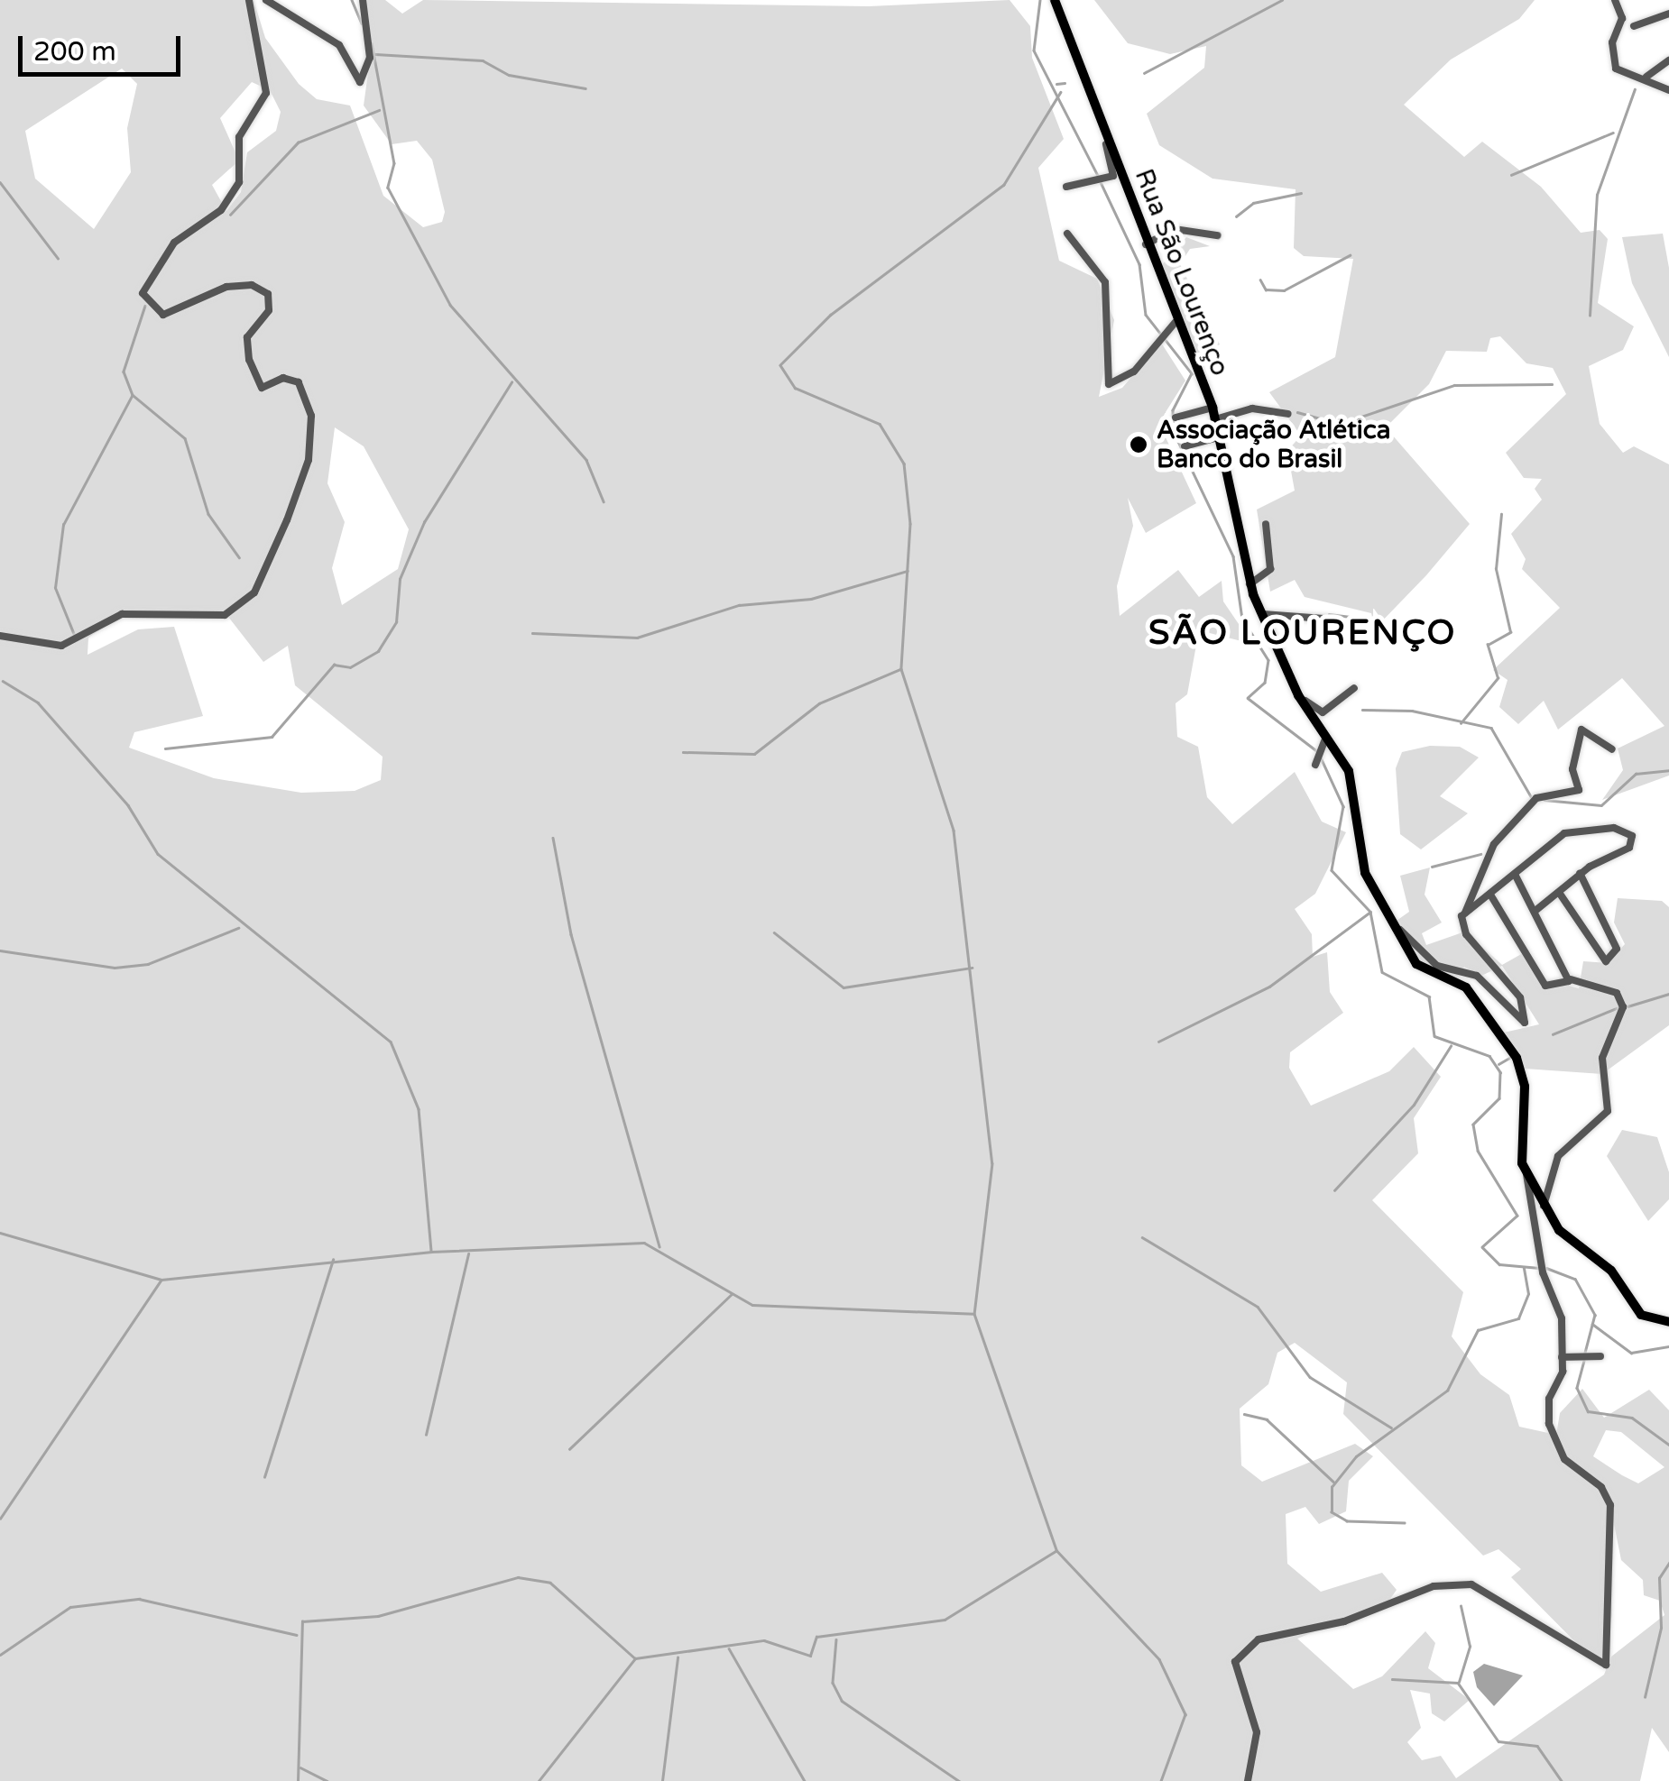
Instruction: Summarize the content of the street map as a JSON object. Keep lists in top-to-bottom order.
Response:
{
  "streets": {
    "main road": ["Rua São Lourenço"]
  },
  "districts": ["SÃO LOURENÇO"],
  "places": ["Associação Atlética Banco do Brasil"],
  "scale_bar": "200 m"
}
